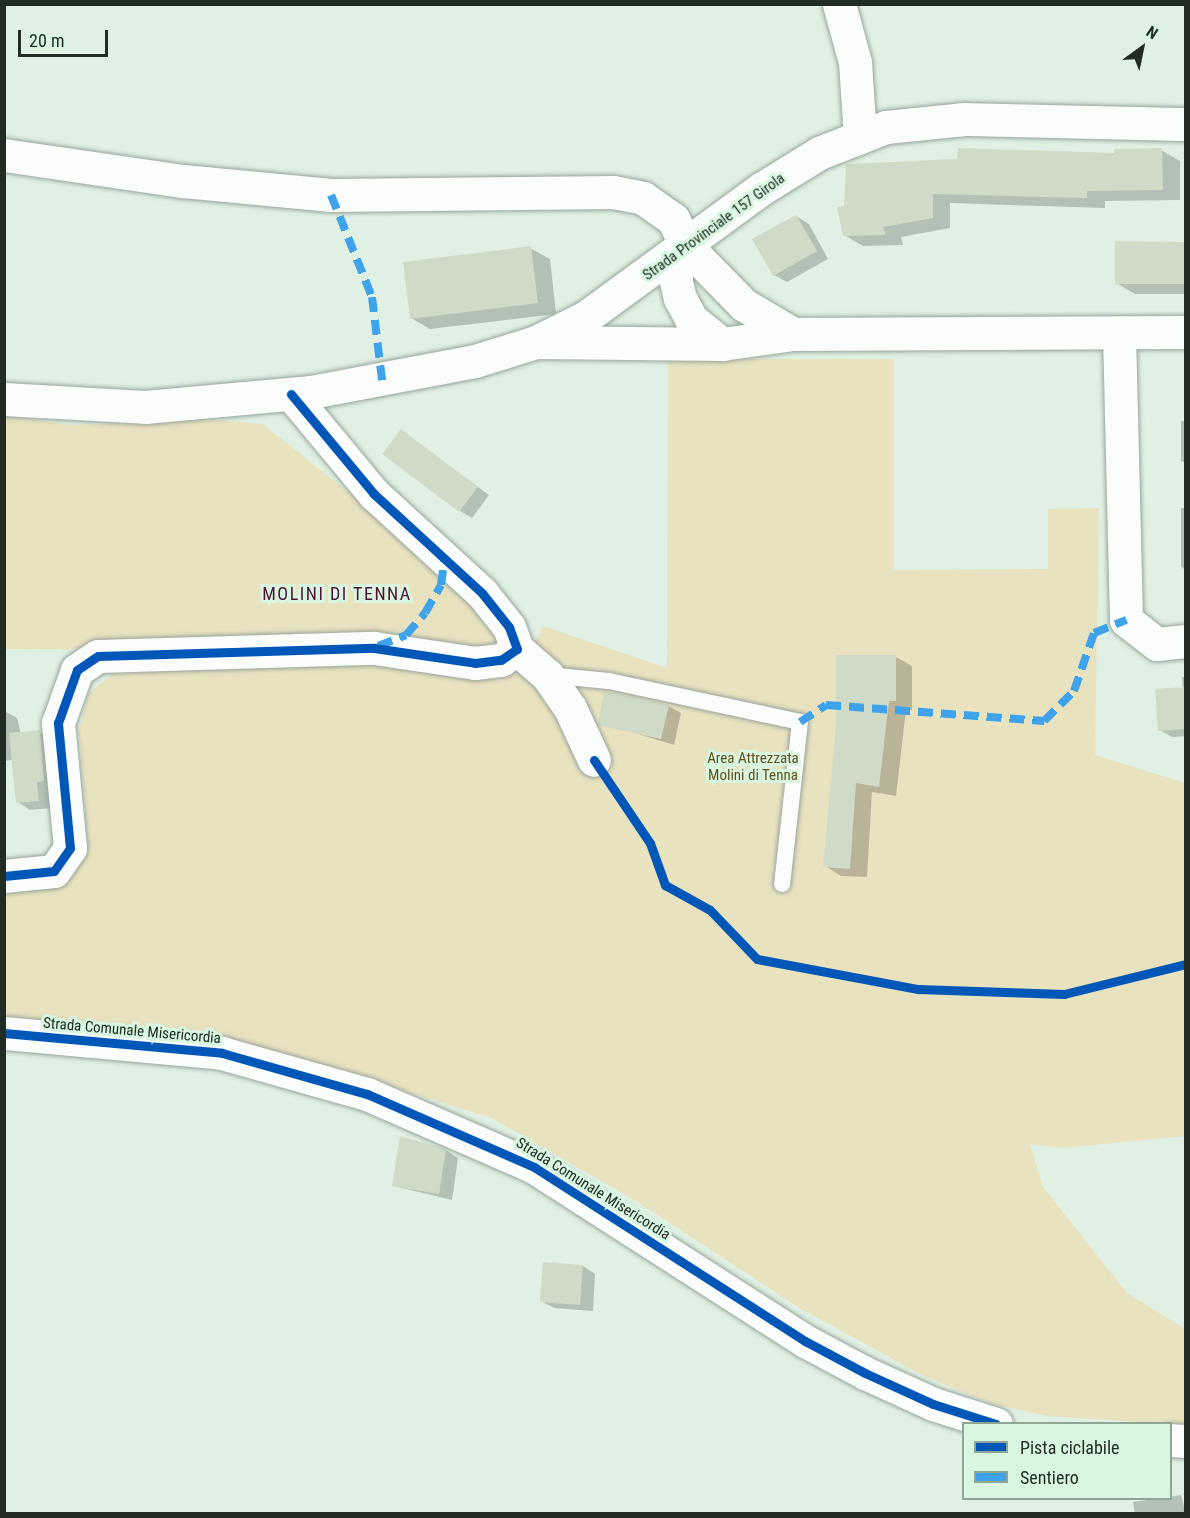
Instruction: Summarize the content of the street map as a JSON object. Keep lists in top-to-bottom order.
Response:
{
  "streets": {
    "street": ["Strada Provinciale 157 Girola", "Strada Comunale Misericordia"]
  },
  "districts": ["MOLINI DI TENNA"],
  "parks": ["Area Attrezzata Molini di Tenna"],
  "legend": ["Pista ciclabile", "Sentiero"],
  "scale_bar": "20 m",
  "north": "top right"
}
